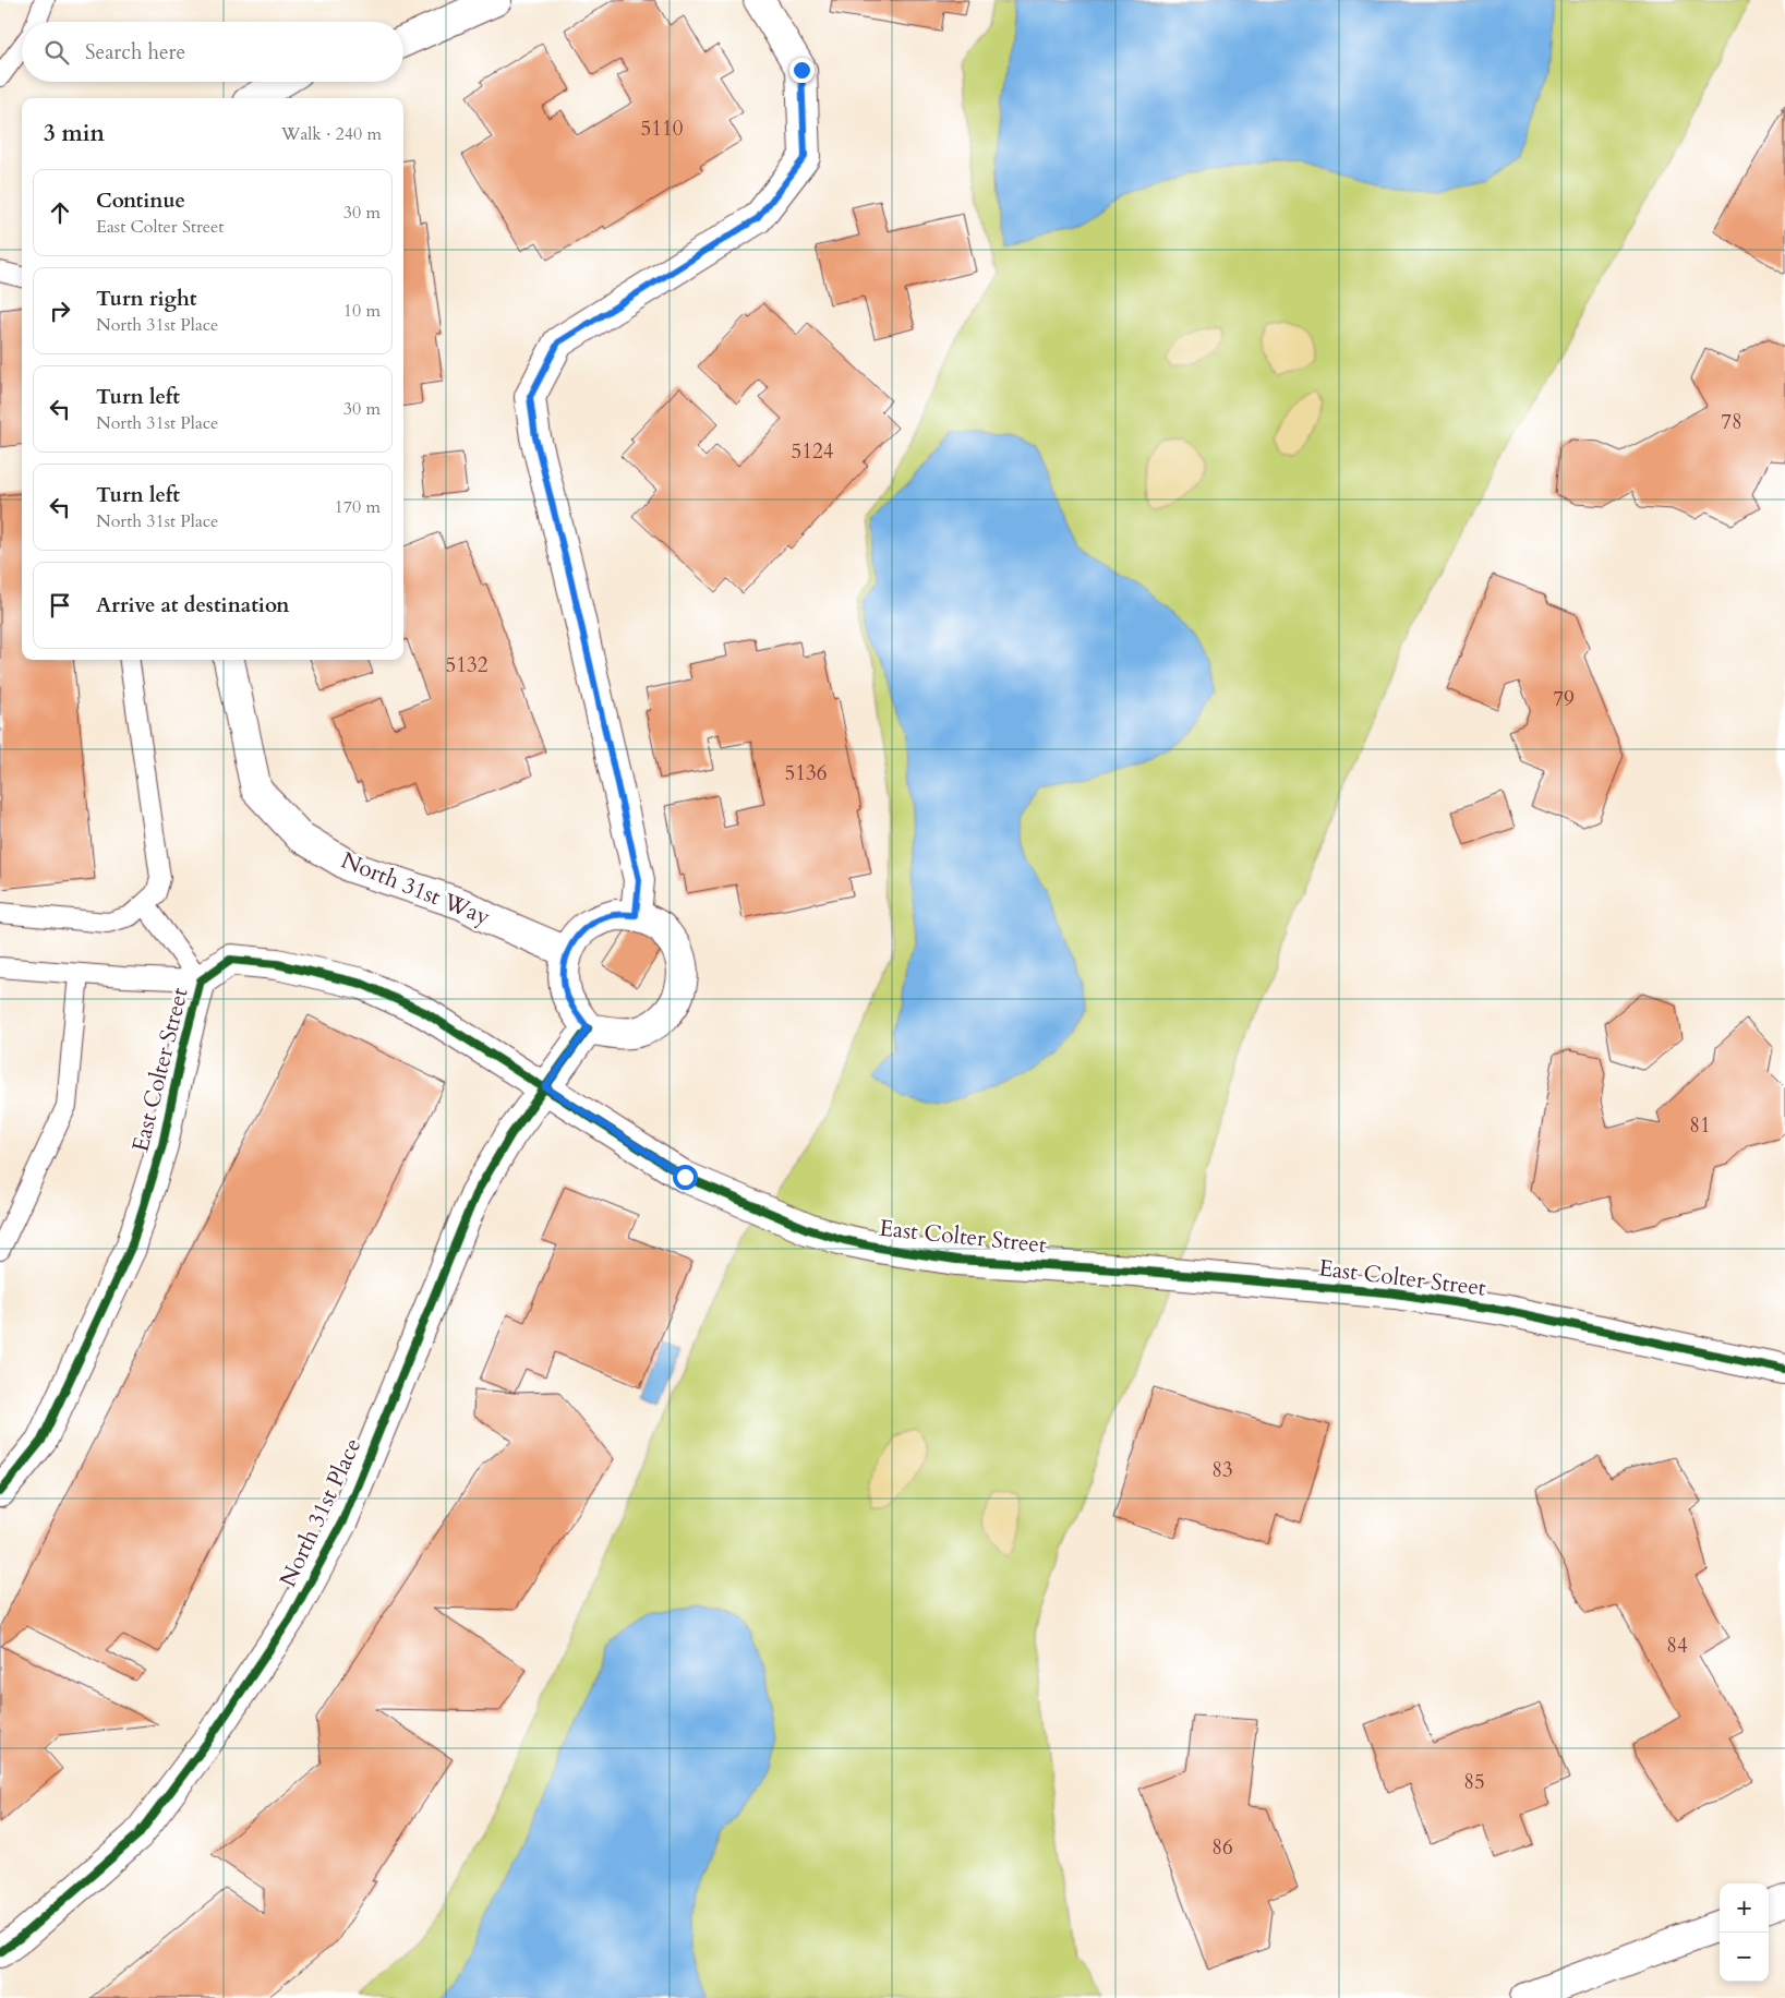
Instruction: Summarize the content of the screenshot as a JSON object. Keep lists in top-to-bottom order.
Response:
{
  "streets": {
    "street": ["North 31st Way", "East Colter Street", "North 31st Place"]
  },
  "crossings": [
    ["North 31st Way", "North 31st Place"],
    ["East Colter Street", "North 31st Place"]
  ],
  "house_numbers": [
    "5110",
    "78",
    "5124",
    "5132",
    "79",
    "5136",
    "81",
    "83",
    "84",
    "85",
    "86"
  ],
  "page": {
    "search": "Search here",
    "heading": ["3 min", "Walk · 240 m"],
    "list": [
      ["Continue", "East Colter Street", "30 m"],
      ["Turn right", "North 31st Place", "10 m"],
      ["Turn left", "North 31st Place", "30 m"],
      ["Turn left", "North 31st Place", "170 m"],
      "Arrive at destination"
    ],
    "map_buttons": ["+", "−"]
  }
}
